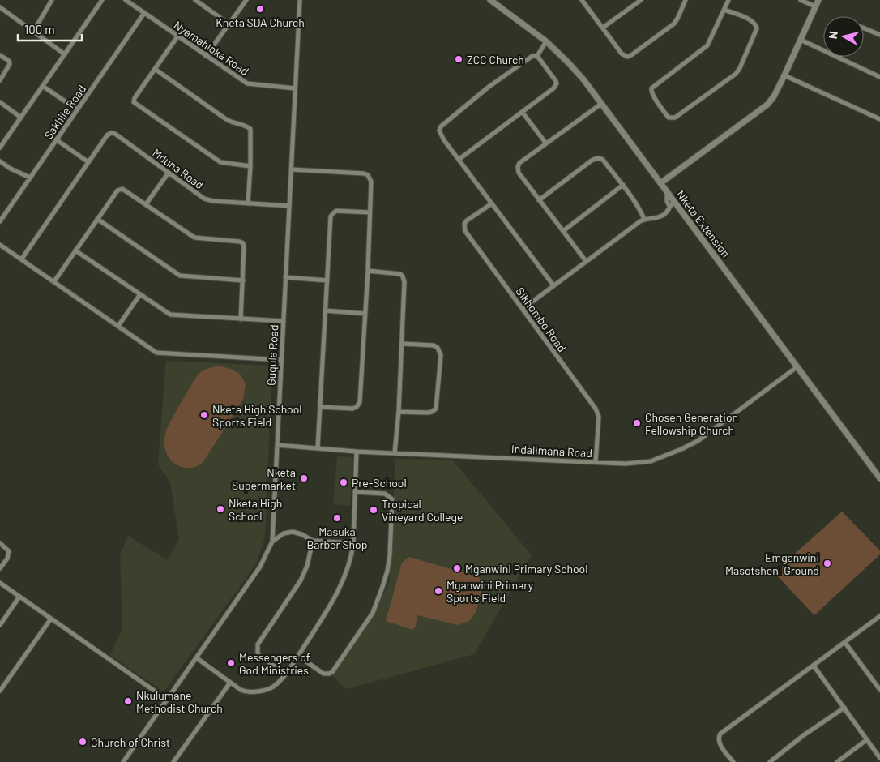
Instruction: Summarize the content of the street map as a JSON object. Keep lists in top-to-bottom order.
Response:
{
  "streets": {
    "street": [
      "Nyamahloka Road",
      "Sakhile Road",
      "Mduna Road",
      "Nketa Extension",
      "Sikhombo Road",
      "Guqula Road",
      "Indalimana Road"
    ]
  },
  "crossings": [
    ["Nyamahloka Road", "Sakhile Road"],
    ["Nyamahloka Road", "Guqula Road"],
    ["Mduna Road", "Guqula Road"],
    ["Nketa Extension", "Indalimana Road"],
    ["Sikhombo Road", "Indalimana Road"],
    ["Guqula Road", "Indalimana Road"]
  ],
  "places": [
    "Kneta SDA Church",
    "ZCC Church",
    "Nketa High School Sports Field",
    "Chosen Generation Fellowship Church",
    "Nketa Supermarket",
    "Pre-School",
    "Nketa High School",
    "Tropical Vineyard College",
    "Masuka Barber Shop",
    "Emganwini Masotsheni Ground",
    "Mganwini Primary School",
    "Mganwini Primary Sports Field",
    "Messengers of God Ministries",
    "Nkulumane Methodist Church",
    "Church of Christ"
  ],
  "scale_bar": "100 m",
  "north": "left"
}
